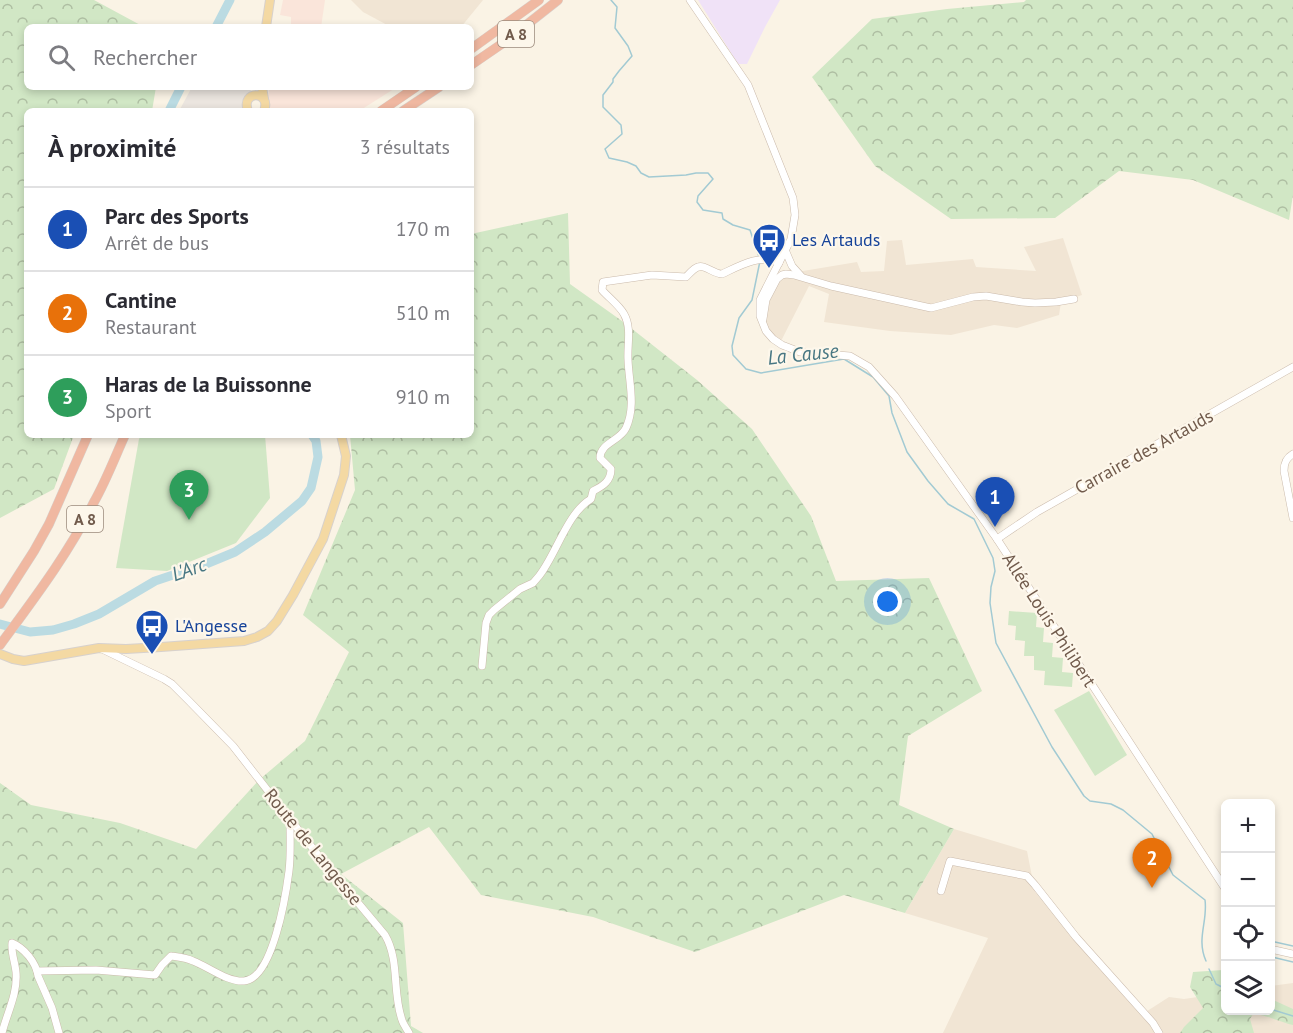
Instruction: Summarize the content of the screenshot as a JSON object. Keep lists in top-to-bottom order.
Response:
{
  "streets": {
    "highway": ["A 8"],
    "street": ["Carraire des Artauds", "Allée Louis Philibert", "Route de Langesse"]
  },
  "crossings": [
    ["Carraire des Artauds", "Allée Louis Philibert"]
  ],
  "water": ["La Cause", "L'Arc"],
  "places": {
    "bus stop": ["Les Artauds", "L'Angesse"]
  },
  "page": {
    "search": "Rechercher",
    "heading": ["À proximité", "3 résultats"],
    "list": [
      {
        "mark": "1",
        "name": "Parc des Sports",
        "note": "Arrêt de bus",
        "value": "170 m"
      },
      {
        "mark": "2",
        "name": "Cantine",
        "note": "Restaurant",
        "value": "510 m"
      },
      {
        "mark": "3",
        "name": "Haras de la Buissonne",
        "note": "Sport",
        "value": "910 m"
      }
    ],
    "pins": ["3", "1", "2"],
    "map_buttons": ["+", "−"]
  }
}
